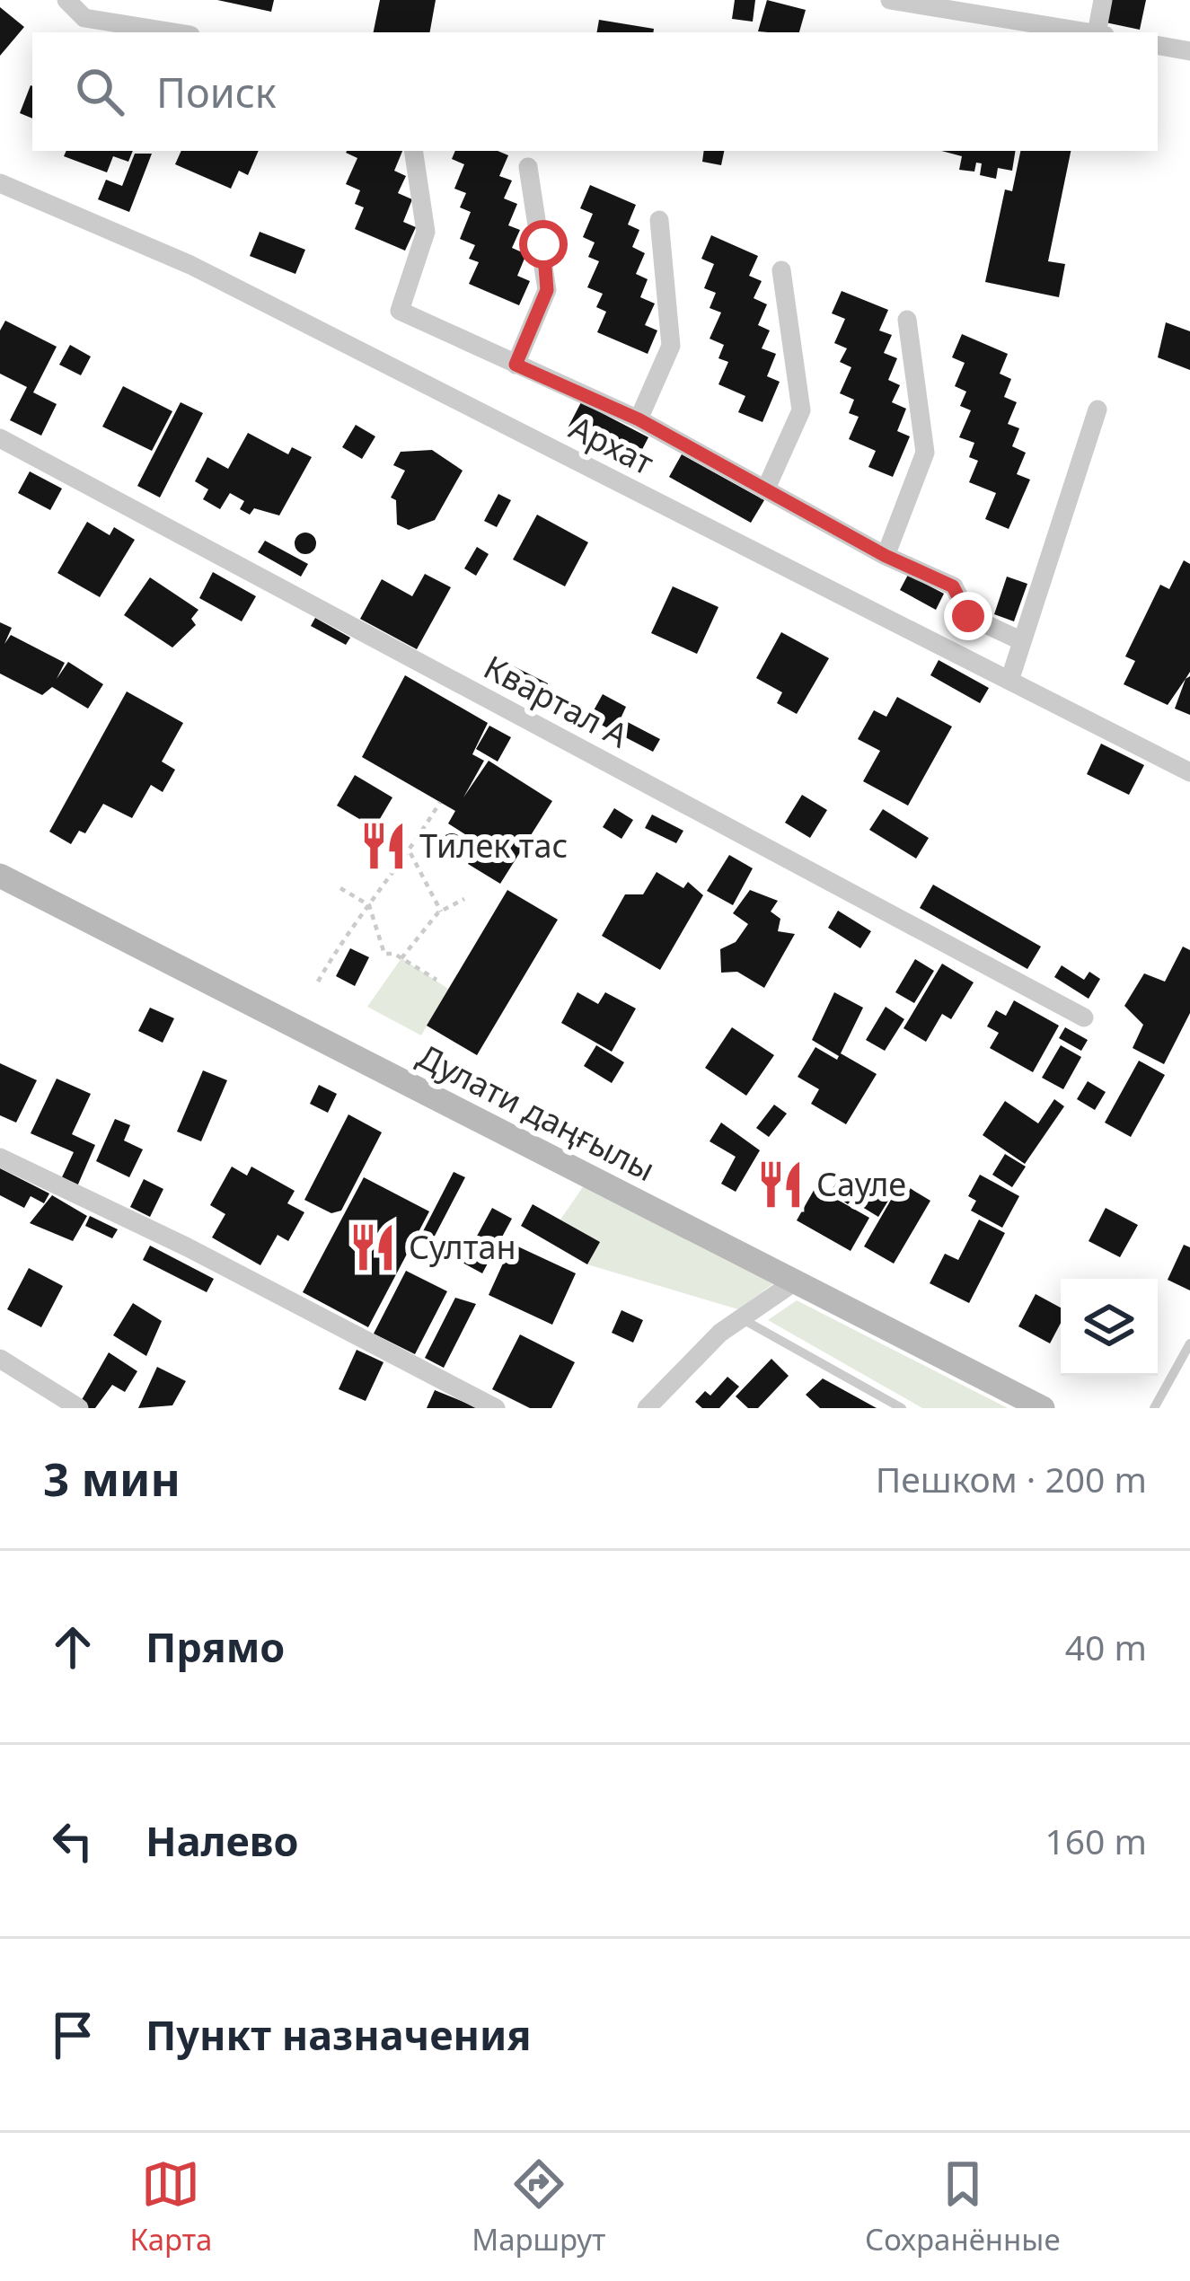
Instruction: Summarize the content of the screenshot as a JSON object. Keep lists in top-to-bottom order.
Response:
{
  "streets": {
    "main road": ["Дулати даңғылы"],
    "street": ["Архат", "Квартал А"]
  },
  "places": {
    "restaurant": ["Тилек тас", "Сауле", "Султан"]
  },
  "page": {
    "search": "Поиск",
    "heading": ["3 мин", "Пешком · 200 m"],
    "list": [
      ["Прямо", "40 m"],
      ["Налево", "160 m"],
      "Пункт назначения"
    ],
    "nav": ["Карта", "Маршрут", "Сохранённые"]
  }
}
